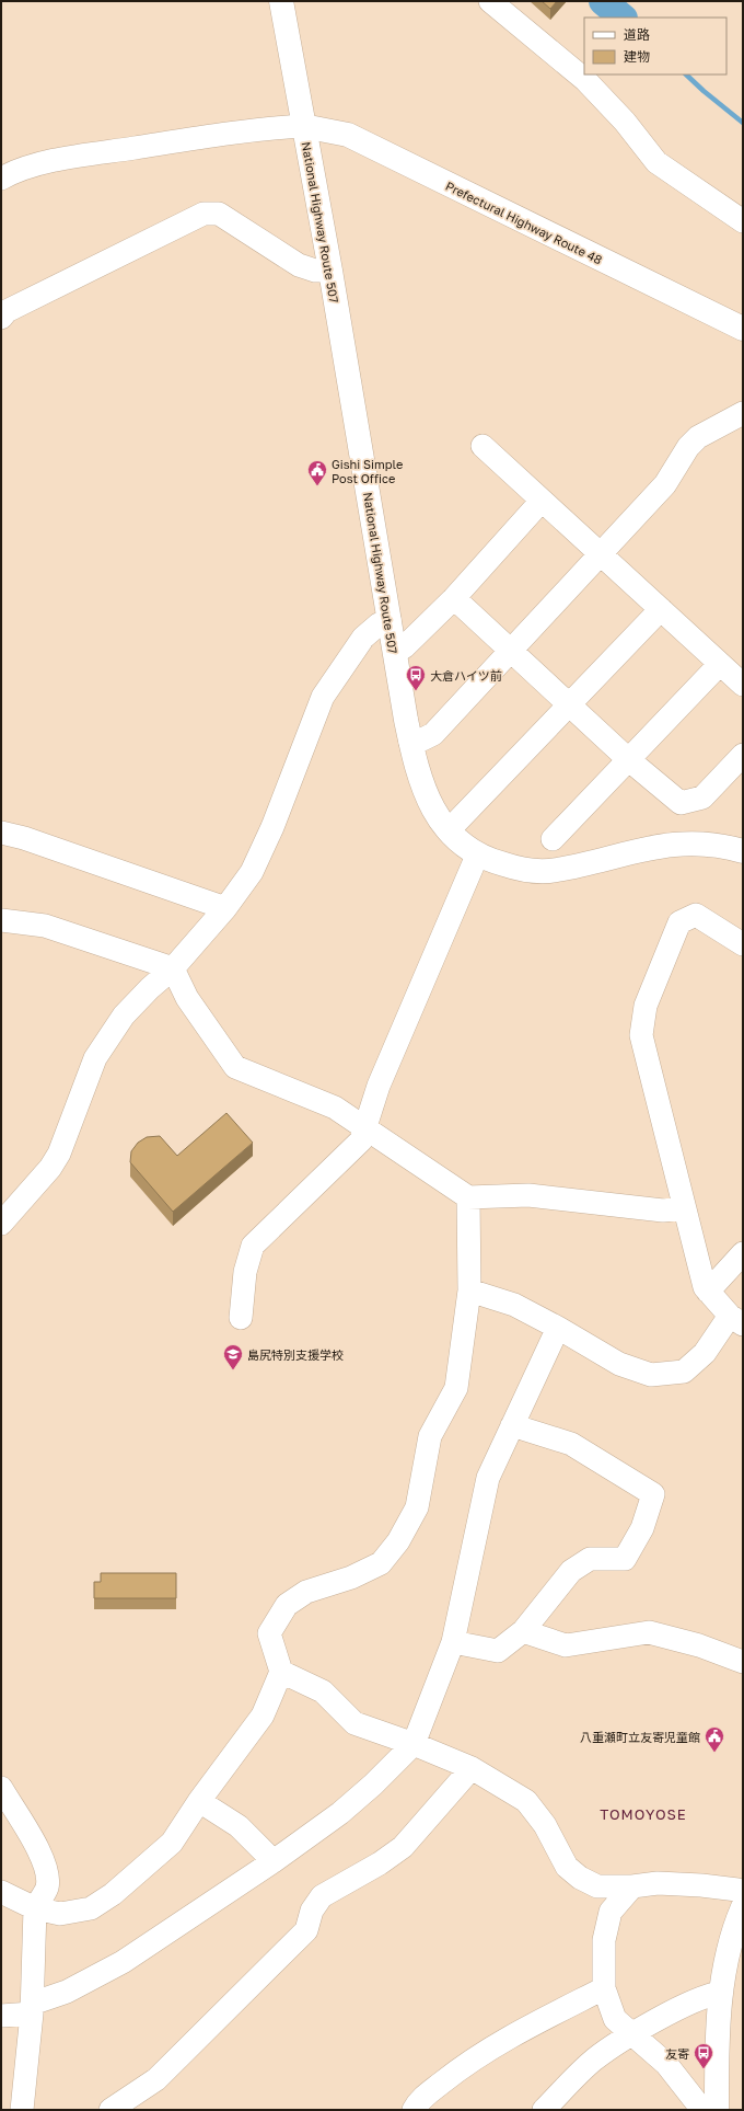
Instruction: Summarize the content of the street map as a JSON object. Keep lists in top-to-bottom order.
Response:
{
  "streets": {
    "main road": ["National Highway Route 507", "Prefectural Highway Route 48"]
  },
  "crossings": [
    ["National Highway Route 507", "Prefectural Highway Route 48"]
  ],
  "districts": ["TOMOYOSE"],
  "places": {
    "public building": ["Gishi Simple Post Office", "八重瀬町立友寄児童館"],
    "bus stop": ["大倉ハイツ前", "友寄"],
    "school or university": ["島尻特別支援学校"]
  },
  "legend": ["道路", "建物"]
}
